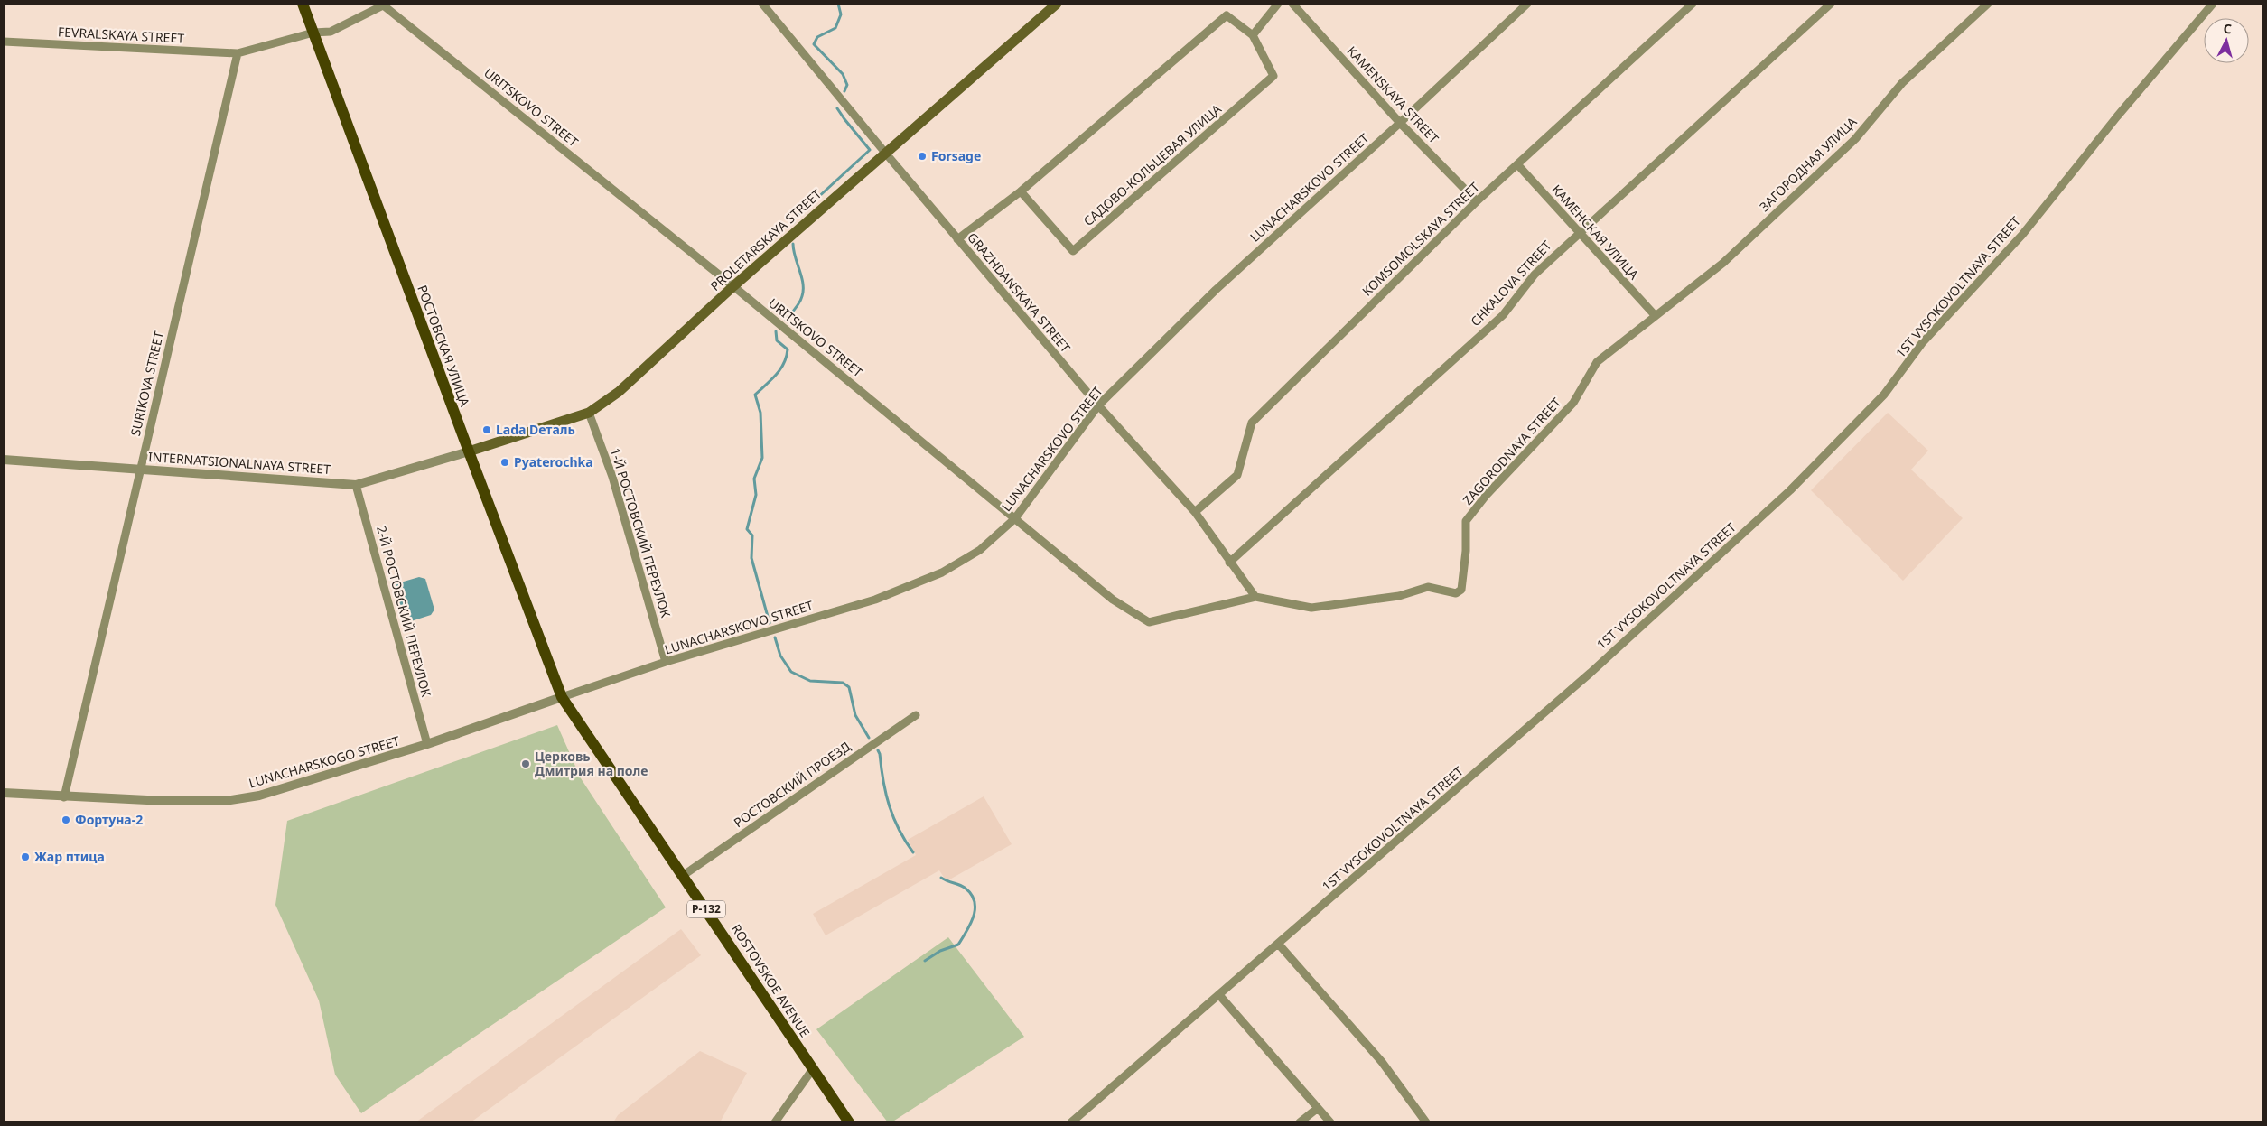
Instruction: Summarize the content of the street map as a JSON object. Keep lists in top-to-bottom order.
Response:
{
  "streets": {
    "main road": [
      "PROLETARSKAYA STREET",
      "РОСТОВСКАЯ УЛИЦА",
      "Р-132",
      "ROSTOVSKOE AVENUE"
    ],
    "street": [
      "FEVRALSKAYA STREET",
      "KAMENSKAYA STREET",
      "URITSKOVO STREET",
      "ЗАГОРОДНАЯ УЛИЦА",
      "САДОВО-КОЛЬЦЕВАЯ УЛИЦА",
      "LUNACHARSKOVO STREET",
      "КАМЕНСКАЯ УЛИЦА",
      "KOMSOMOLSKAYA STREET",
      "CHKALOVA STREET",
      "1ST VYSOKOVOLTNAYA STREET",
      "GRAZHDANSKAYA STREET",
      "SURIKOVA STREET",
      "ZAGORODNAYA STREET",
      "INTERNATSIONALNAYA STREET",
      "1-Й РОСТОВСКИЙ ПЕРЕУЛОК",
      "2-Й РОСТОВСКИЙ ПЕРЕУЛОК",
      "LUNACHARSKOGO STREET",
      "РОСТОВСКИЙ ПРОЕЗД"
    ]
  },
  "crossings": [
    ["FEVRALSKAYA STREET", "SURIKOVA STREET"],
    ["KAMENSKAYA STREET", "LUNACHARSKOVO STREET"],
    ["KAMENSKAYA STREET", "KOMSOMOLSKAYA STREET"],
    ["URITSKOVO STREET", "LUNACHARSKOVO STREET"],
    ["URITSKOVO STREET", "PROLETARSKAYA STREET"],
    ["URITSKOVO STREET", "GRAZHDANSKAYA STREET"],
    ["URITSKOVO STREET", "ZAGORODNAYA STREET"],
    ["ЗАГОРОДНАЯ УЛИЦА", "КАМЕНСКАЯ УЛИЦА"],
    ["ЗАГОРОДНАЯ УЛИЦА", "ZAGORODNAYA STREET"],
    ["САДОВО-КОЛЬЦЕВАЯ УЛИЦА", "GRAZHDANSKAYA STREET"],
    ["LUNACHARSKOVO STREET", "GRAZHDANSKAYA STREET"],
    ["LUNACHARSKOVO STREET", "РОСТОВСКАЯ УЛИЦА"],
    ["LUNACHARSKOVO STREET", "1-Й РОСТОВСКИЙ ПЕРЕУЛОК"],
    ["LUNACHARSKOVO STREET", "LUNACHARSKOGO STREET"],
    ["LUNACHARSKOVO STREET", "ROSTOVSKOE AVENUE"],
    ["КАМЕНСКАЯ УЛИЦА", "KOMSOMOLSKAYA STREET"],
    ["КАМЕНСКАЯ УЛИЦА", "CHKALOVA STREET"],
    ["КАМЕНСКАЯ УЛИЦА", "ZAGORODNAYA STREET"],
    ["KOMSOMOLSKAYA STREET", "GRAZHDANSKAYA STREET"],
    ["PROLETARSKAYA STREET", "GRAZHDANSKAYA STREET"],
    ["PROLETARSKAYA STREET", "РОСТОВСКАЯ УЛИЦА"],
    ["PROLETARSKAYA STREET", "INTERNATSIONALNAYA STREET"],
    ["PROLETARSKAYA STREET", "1-Й РОСТОВСКИЙ ПЕРЕУЛОК"],
    ["CHKALOVA STREET", "GRAZHDANSKAYA STREET"],
    ["GRAZHDANSKAYA STREET", "ZAGORODNAYA STREET"],
    ["РОСТОВСКАЯ УЛИЦА", "INTERNATSIONALNAYA STREET"],
    ["РОСТОВСКАЯ УЛИЦА", "LUNACHARSKOGO STREET"],
    ["РОСТОВСКАЯ УЛИЦА", "ROSTOVSKOE AVENUE"],
    ["SURIKOVA STREET", "INTERNATSIONALNAYA STREET"],
    ["SURIKOVA STREET", "LUNACHARSKOGO STREET"],
    ["INTERNATSIONALNAYA STREET", "2-Й РОСТОВСКИЙ ПЕРЕУЛОК"],
    ["2-Й РОСТОВСКИЙ ПЕРЕУЛОК", "LUNACHARSKOGO STREET"],
    ["LUNACHARSKOGO STREET", "ROSTOVSKOE AVENUE"],
    ["РОСТОВСКИЙ ПРОЕЗД", "ROSTOVSKOE AVENUE"]
  ],
  "places": [
    "Forsage",
    "Lada Dеталь",
    "Pyaterochka",
    "Церковь Дмитрия на поле",
    "Фортуна-2",
    "Жар птица"
  ],
  "north": "top"
}
